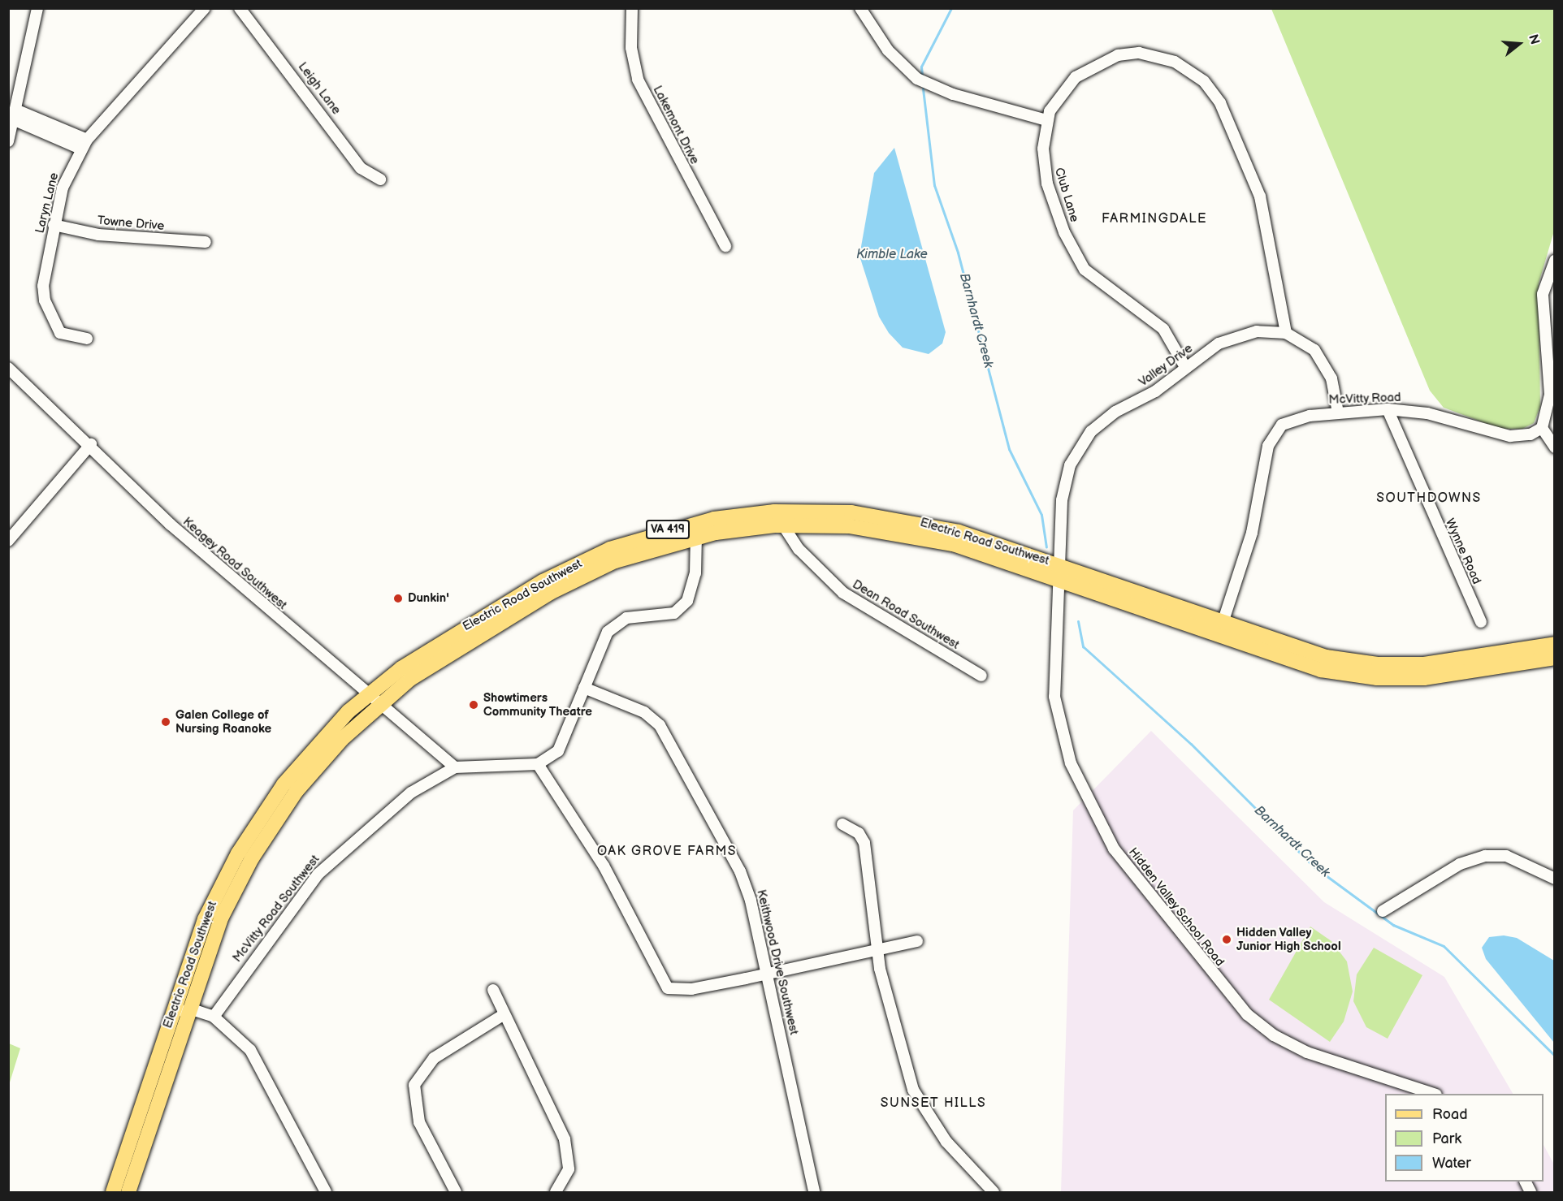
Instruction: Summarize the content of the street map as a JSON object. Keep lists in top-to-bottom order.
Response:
{
  "streets": {
    "main road": ["VA 419", "Electric Road Southwest"],
    "street": [
      "Leigh Lane",
      "Lakemont Drive",
      "Club Lane",
      "Laryn Lane",
      "Towne Drive",
      "Valley Drive",
      "McVitty Road",
      "Wynne Road",
      "Keagey Road Southwest",
      "Dean Road Southwest",
      "Hidden Valley School Road",
      "McVitty Road Southwest",
      "Keithwood Drive Southwest"
    ]
  },
  "crossings": [
    ["Club Lane", "Valley Drive"],
    ["Laryn Lane", "Towne Drive"],
    ["Valley Drive", "McVitty Road"],
    ["Valley Drive", "Electric Road Southwest"],
    ["Valley Drive", "Hidden Valley School Road"],
    ["McVitty Road", "Electric Road Southwest"],
    ["McVitty Road", "Wynne Road"],
    ["Electric Road Southwest", "Keagey Road Southwest"],
    ["Electric Road Southwest", "Dean Road Southwest"],
    ["Electric Road Southwest", "Hidden Valley School Road"],
    ["Keagey Road Southwest", "McVitty Road Southwest"]
  ],
  "districts": [
    "FARMINGDALE",
    "SOUTHDOWNS",
    "OAK GROVE FARMS",
    "SUNSET HILLS"
  ],
  "water": ["Kimble Lake", "Barnhardt Creek"],
  "places": [
    "Dunkin'",
    "Showtimers Community Theatre",
    "Galen College of Nursing Roanoke",
    "Hidden Valley Junior High School"
  ],
  "legend": ["Road", "Park", "Water"],
  "north": "right"
}
